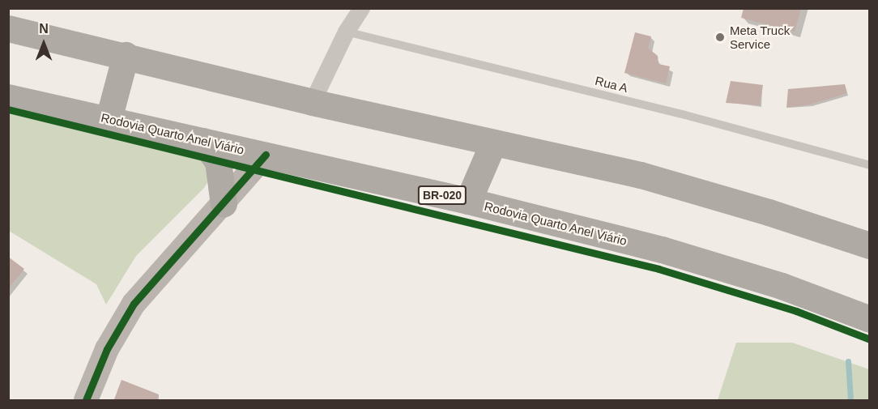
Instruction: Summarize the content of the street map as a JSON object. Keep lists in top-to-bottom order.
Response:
{
  "streets": {
    "highway": ["Rodovia Quarto Anel Viário", "BR-020"],
    "lane": ["Rua A"]
  },
  "places": ["Meta Truck Service"],
  "north": "top"
}
